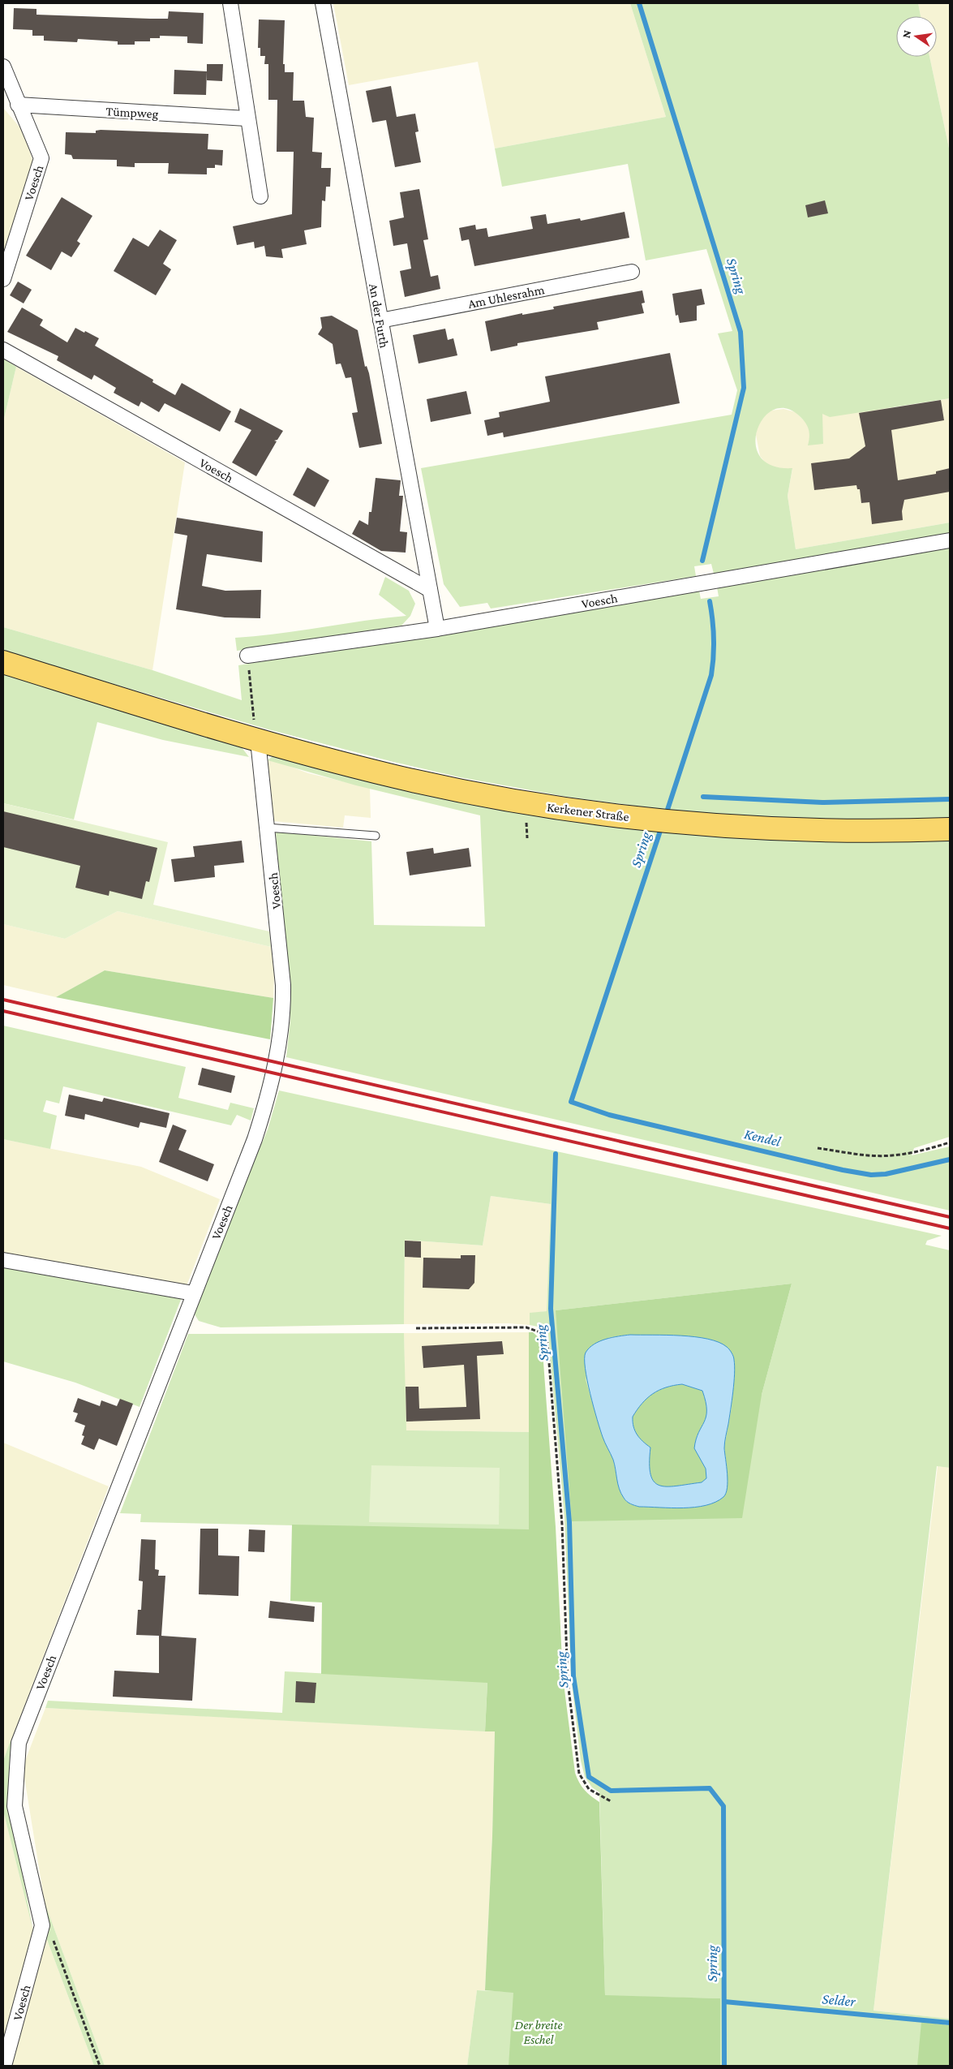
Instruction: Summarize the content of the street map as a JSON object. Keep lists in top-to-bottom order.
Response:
{
  "streets": {
    "main road": ["Kerkener Straße"],
    "street": [
      "Tümpweg",
      "Voesch",
      "Am Uhlesrahm",
      "An der Furth"
    ]
  },
  "crossings": [
    ["Tümpweg", "Voesch"],
    ["Voesch", "An der Furth"],
    ["Voesch", "Kerkener Straße"],
    ["Am Uhlesrahm", "An der Furth"]
  ],
  "water": ["Spring", "Kendel", "Selder"],
  "parks": ["Der breite Eschel"],
  "north": "left"
}
